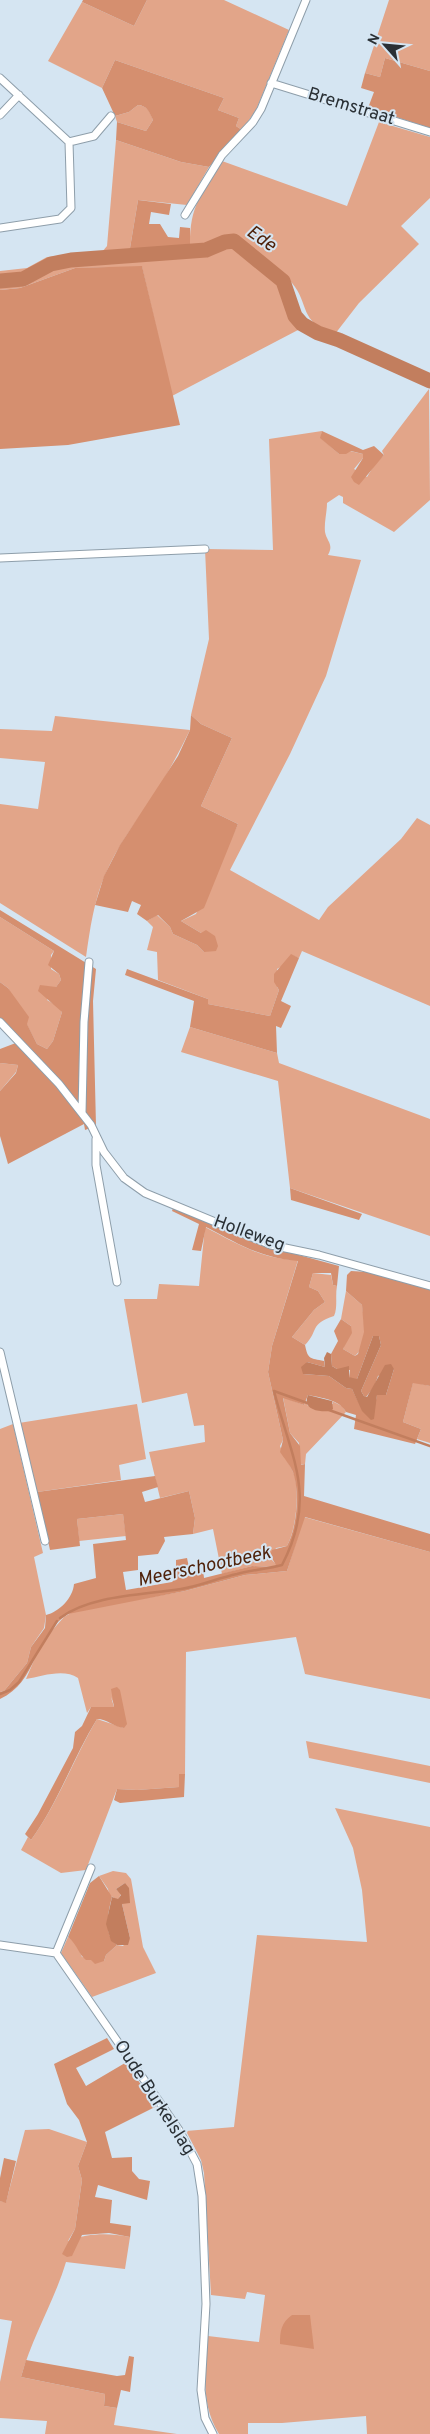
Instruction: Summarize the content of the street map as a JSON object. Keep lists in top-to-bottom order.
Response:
{
  "streets": {
    "street": ["Bremstraat", "Holleweg", "Oude Burkelslag"]
  },
  "water": ["Ede", "Meerschootbeek"],
  "north": "top left"
}
